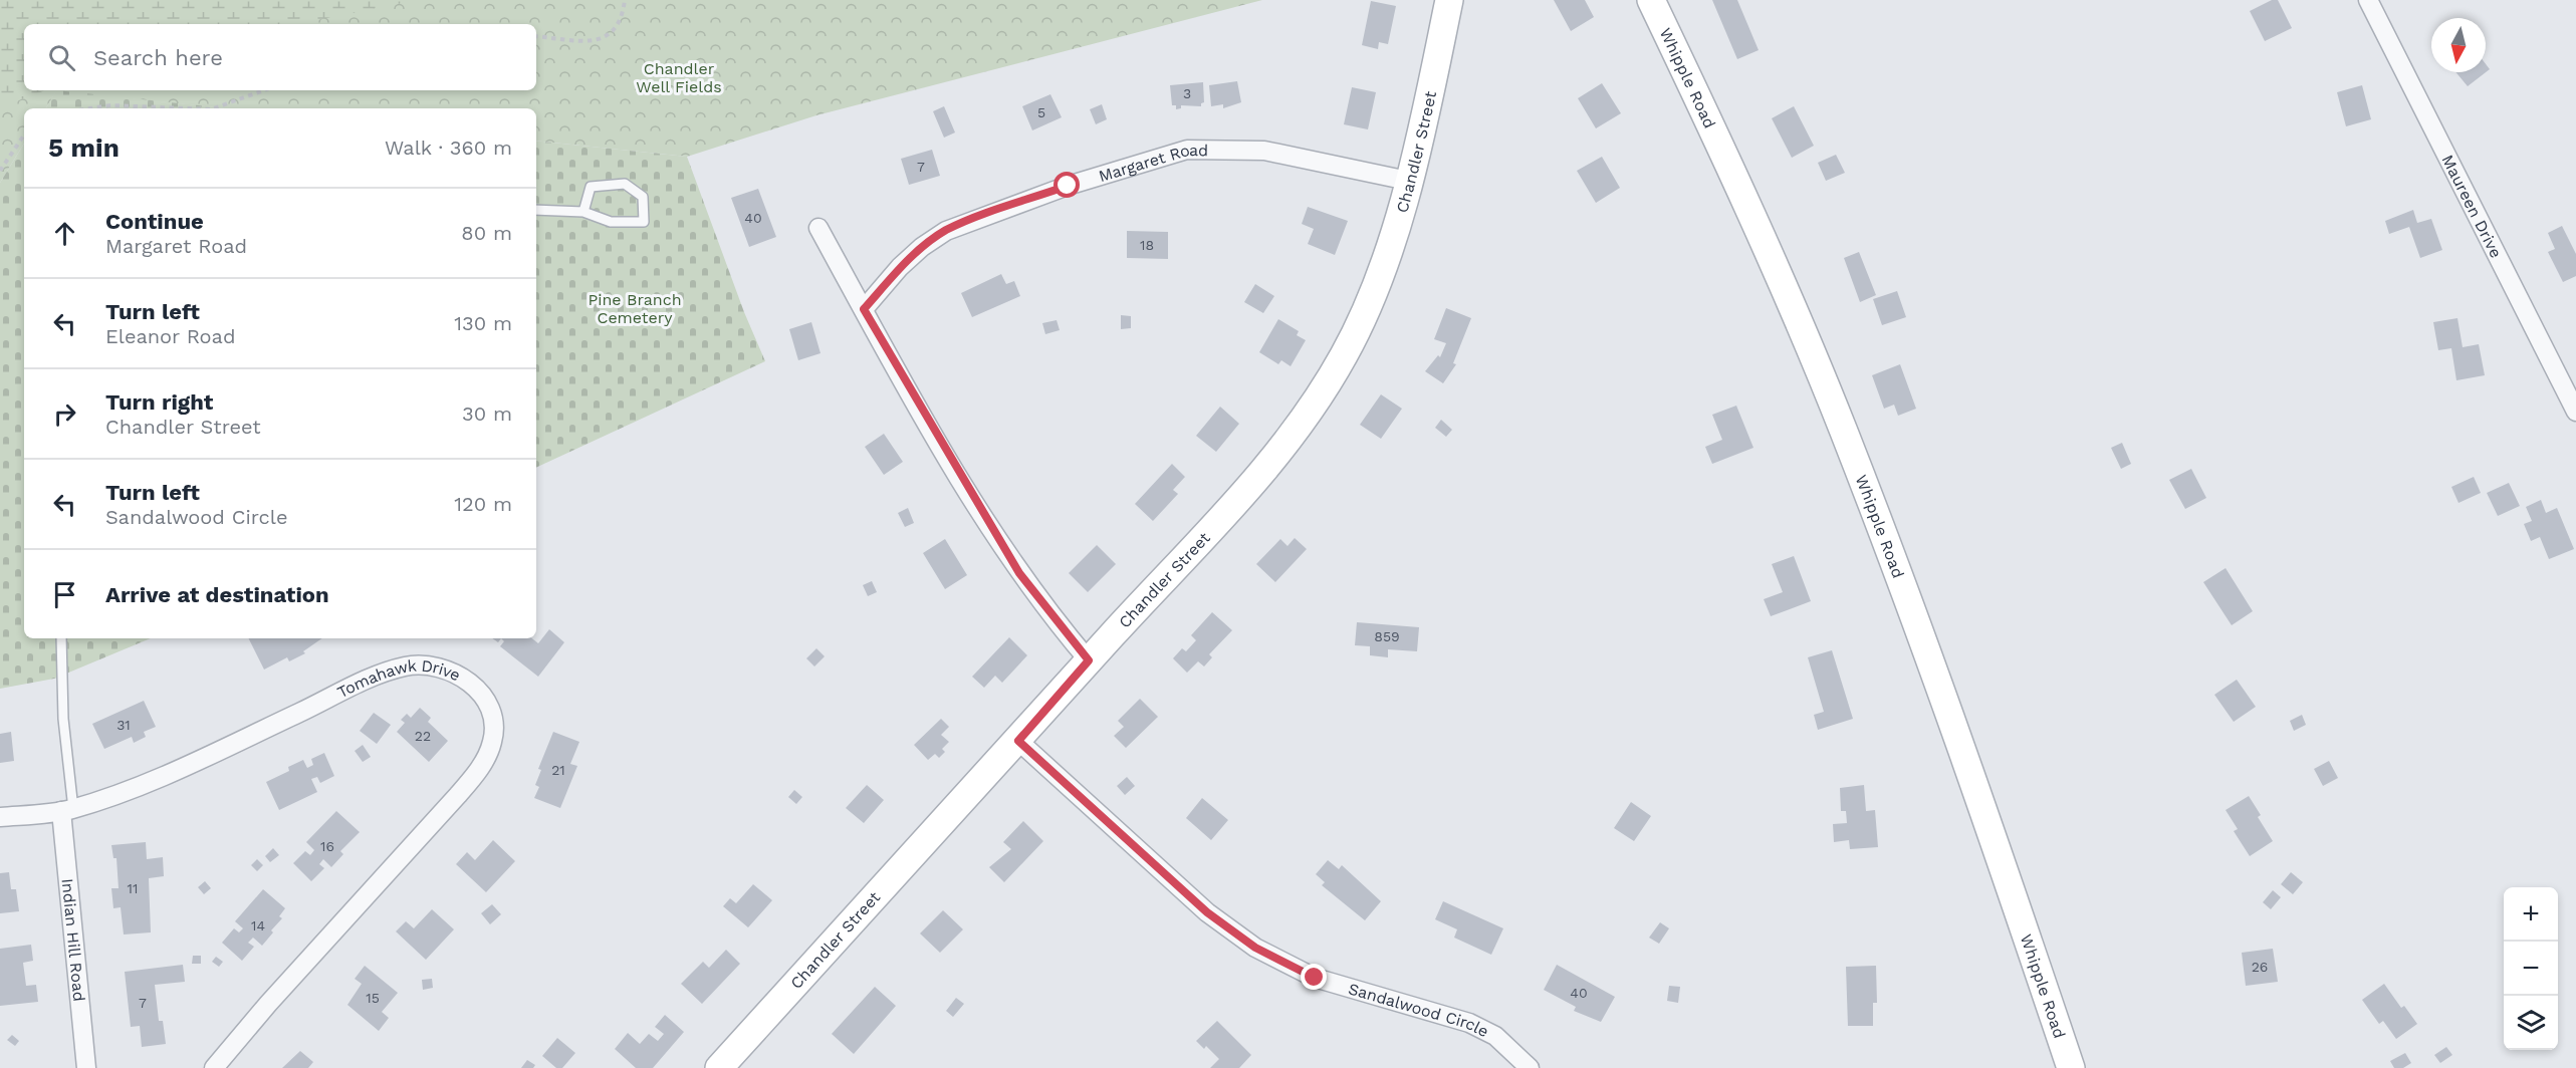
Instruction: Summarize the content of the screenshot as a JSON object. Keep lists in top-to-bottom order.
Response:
{
  "streets": {
    "main road": ["Whipple Road", "Chandler Street"],
    "street": [
      "Margaret Road",
      "Maureen Drive",
      "Tomahawk Drive",
      "Indian Hill Road",
      "Sandalwood Circle"
    ]
  },
  "crossings": [
    ["Chandler Street", "Margaret Road"],
    ["Chandler Street", "Sandalwood Circle"],
    ["Tomahawk Drive", "Indian Hill Road"]
  ],
  "parks": ["Chandler Well Fields", "Pine Branch Cemetery"],
  "house_numbers": [
    "3",
    "5",
    "7",
    "40",
    "18",
    "859",
    "31",
    "22",
    "21",
    "16",
    "11",
    "14",
    "26",
    "40",
    "15",
    "7"
  ],
  "north": "bottom",
  "page": {
    "search": "Search here",
    "heading": ["5 min", "Walk · 360 m"],
    "list": [
      ["Continue", "Margaret Road", "80 m"],
      ["Turn left", "Eleanor Road", "130 m"],
      ["Turn right", "Chandler Street", "30 m"],
      ["Turn left", "Sandalwood Circle", "120 m"],
      "Arrive at destination"
    ],
    "map_buttons": ["+", "−"]
  }
}
